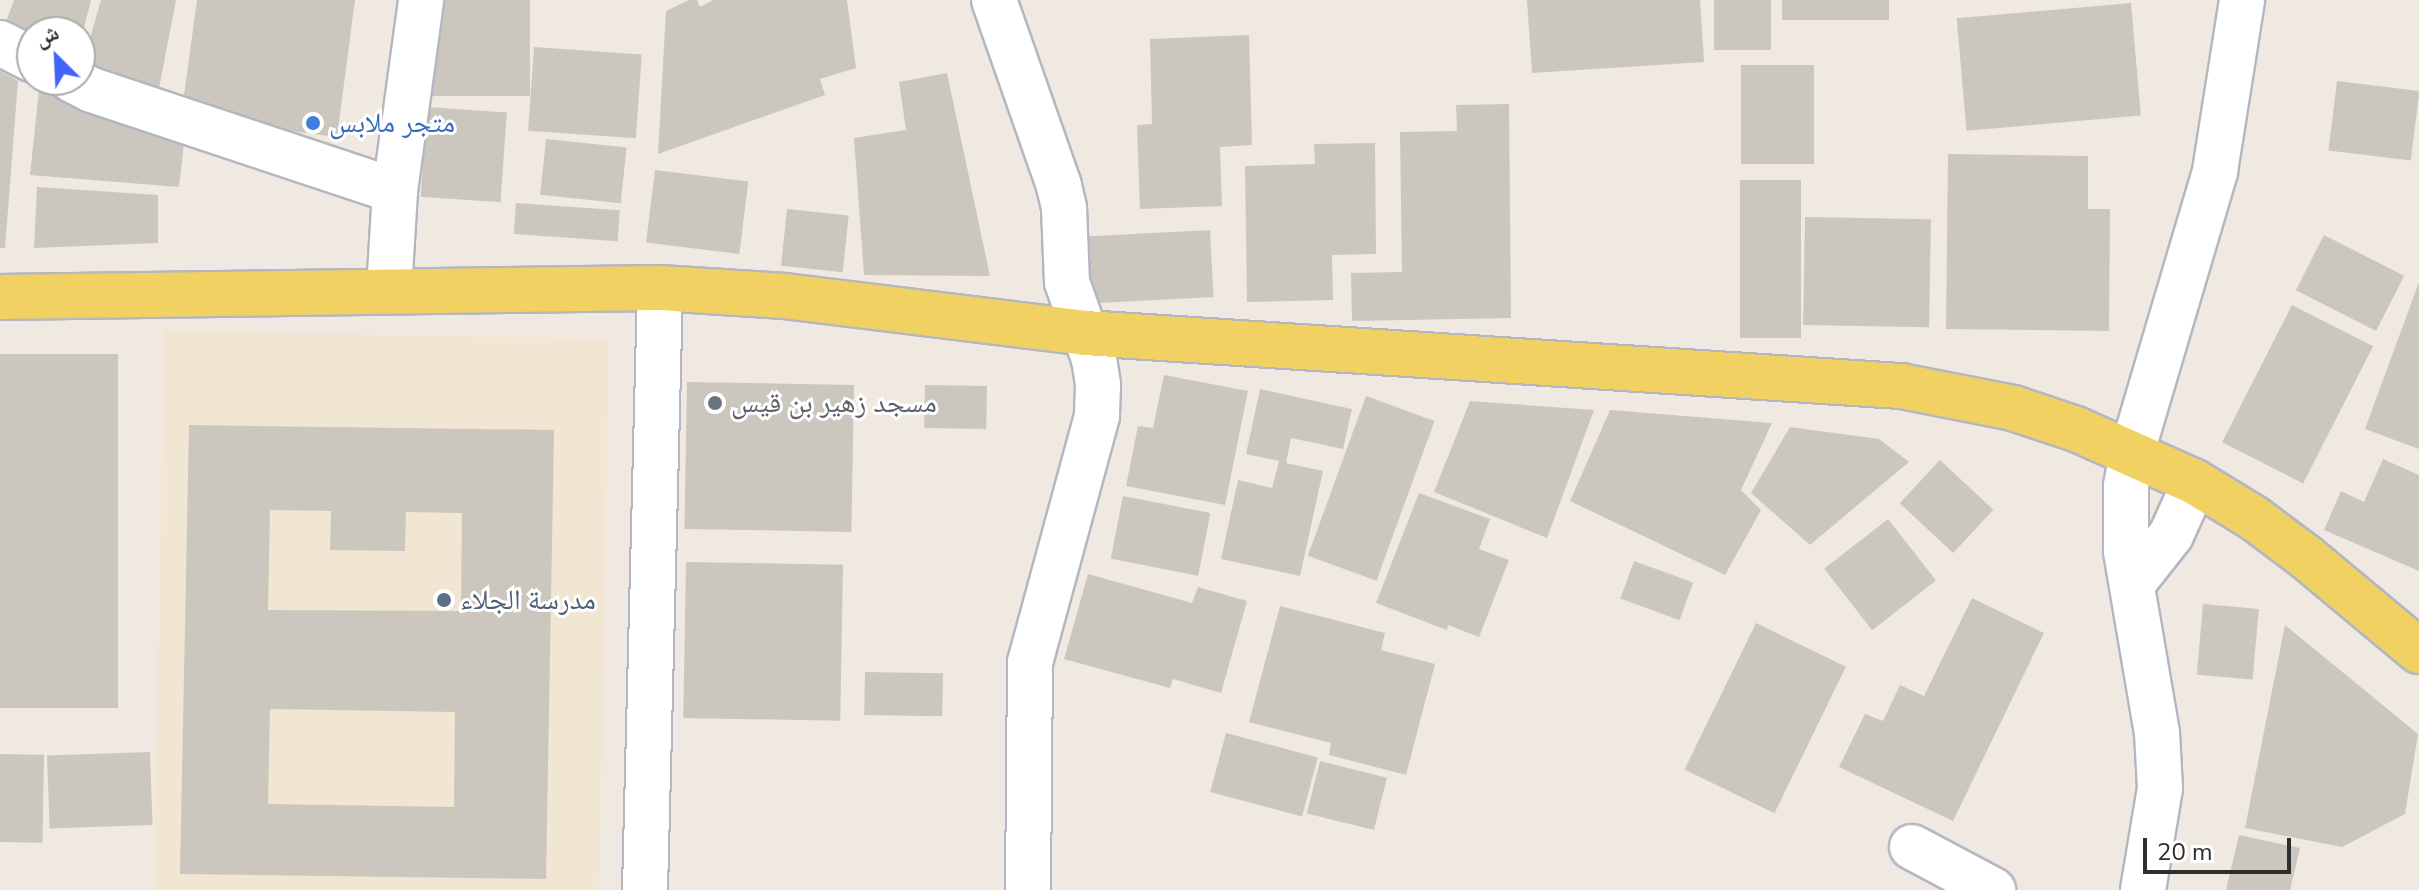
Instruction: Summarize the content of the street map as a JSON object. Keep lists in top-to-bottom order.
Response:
{
  "places": ["متجر ملابس", "مسجد زهير بن قيس", "مدرسة الجلاء"],
  "scale_bar": "20 m",
  "north": "top left"
}
